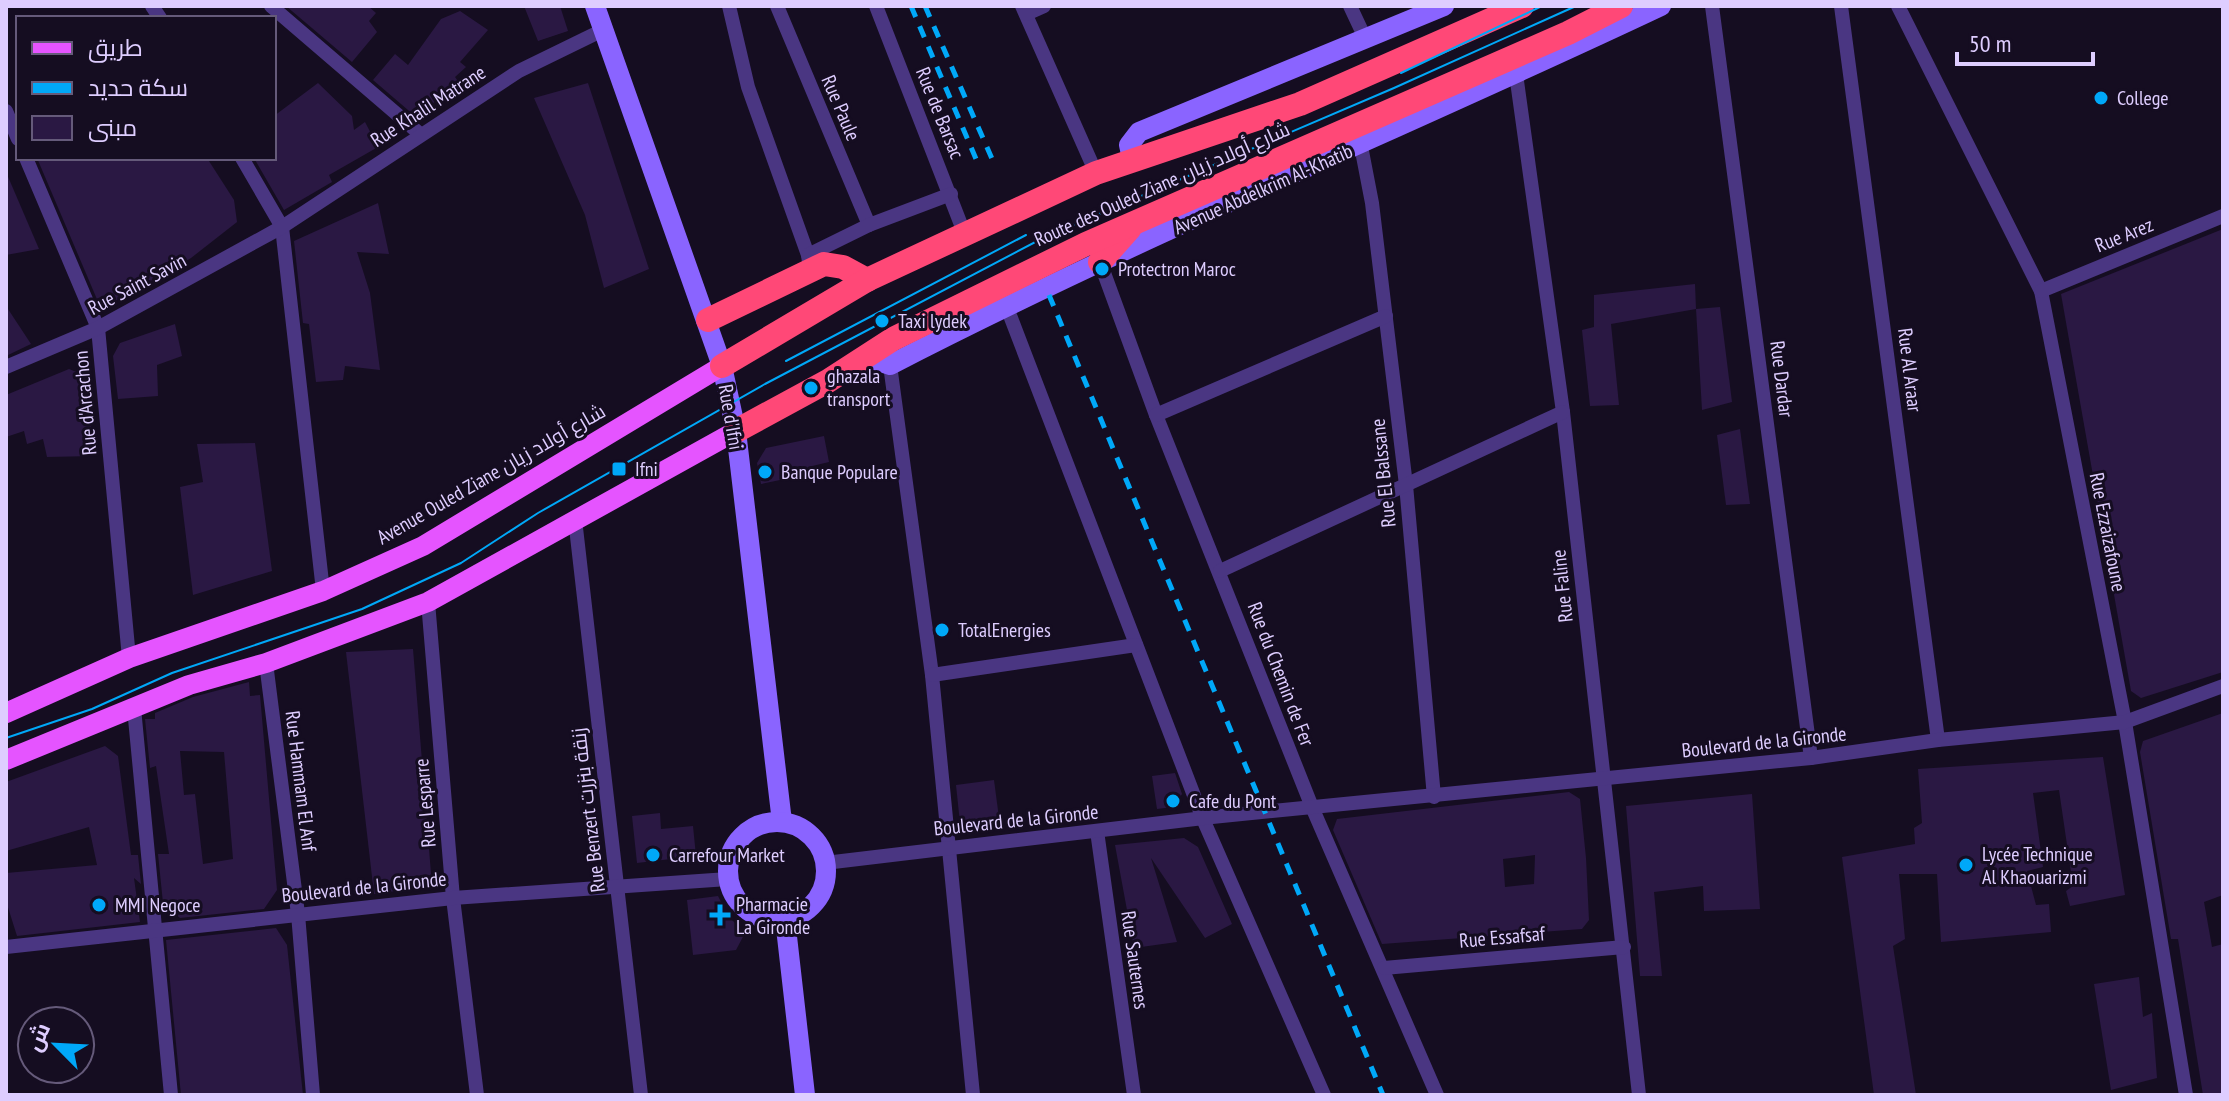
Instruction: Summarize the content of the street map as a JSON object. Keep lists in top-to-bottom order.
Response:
{
  "streets": {
    "highway": ["Route des Ouled Ziane شارع أولاد زيان", "Avenue Ouled Ziane شارع أولاد زيان"],
    "street": [
      "Rue Khalil Matrane",
      "Rue Paule",
      "Rue de Barsac",
      "Avenue Abdelkrim Al-Khatib",
      "Rue Arez",
      "Rue Saint Savin",
      "Rue Al Araar",
      "Rue Dardar",
      "Rue d'Arcachon",
      "Rue d'Ifni",
      "Rue El Balssane",
      "Rue Ezzaizafoune",
      "Rue Faline",
      "Rue du Chemin de Fer",
      "Boulevard de la Gironde",
      "Rue Hammam El Anf",
      "Rue Lesparre",
      "Rue Benzert زنقة بنزرت",
      "Rue Essafsaf",
      "Rue Sauternes"
    ]
  },
  "crossings": [
    ["Rue Khalil Matrane", "Rue Saint Savin"],
    ["Rue Khalil Matrane", "Rue d'Ifni"],
    ["Rue de Barsac", "Route des Ouled Ziane شارع أولاد زيان"],
    ["Route des Ouled Ziane شارع أولاد زيان", "Rue d'Ifni"],
    ["Route des Ouled Ziane شارع أولاد زيان", "Avenue Ouled Ziane شارع أولاد زيان"],
    ["Avenue Abdelkrim Al-Khatib", "Rue El Balssane"],
    ["Avenue Abdelkrim Al-Khatib", "Rue Faline"],
    ["Avenue Abdelkrim Al-Khatib", "Rue du Chemin de Fer"],
    ["Rue Arez", "Rue Ezzaizafoune"],
    ["Rue Saint Savin", "Rue d'Arcachon"],
    ["Rue Al Araar", "Boulevard de la Gironde"],
    ["Rue Dardar", "Boulevard de la Gironde"],
    ["Rue d'Arcachon", "Avenue Ouled Ziane شارع أولاد زيان"],
    ["Rue d'Ifni", "Avenue Ouled Ziane شارع أولاد زيان"],
    ["Rue d'Ifni", "Boulevard de la Gironde"],
    ["Rue El Balssane", "Boulevard de la Gironde"],
    ["Rue Ezzaizafoune", "Boulevard de la Gironde"],
    ["Rue Faline", "Boulevard de la Gironde"],
    ["Rue Faline", "Rue Essafsaf"],
    ["Rue du Chemin de Fer", "Boulevard de la Gironde"],
    ["Rue du Chemin de Fer", "Rue Essafsaf"],
    ["Boulevard de la Gironde", "Rue Hammam El Anf"],
    ["Boulevard de la Gironde", "Rue Lesparre"],
    ["Boulevard de la Gironde", "Rue Benzert زنقة بنزرت"],
    ["Boulevard de la Gironde", "Rue Sauternes"]
  ],
  "places": {
    "other": [
      "College",
      "Protectron Maroc",
      "Taxi lydek",
      "ghazala transport",
      "Banque Populare",
      "TotalEnergies",
      "Cafe du Pont",
      "Carrefour Market",
      "Lycée Technique Al Khaouarizmi",
      "MMI Negoce"
    ],
    "transit": ["Ifni"],
    "health": ["Pharmacie La Gironde"]
  },
  "legend": ["طريق", "سكة حديد", "مبنى"],
  "scale_bar": "50 m",
  "north": "top left"
}
